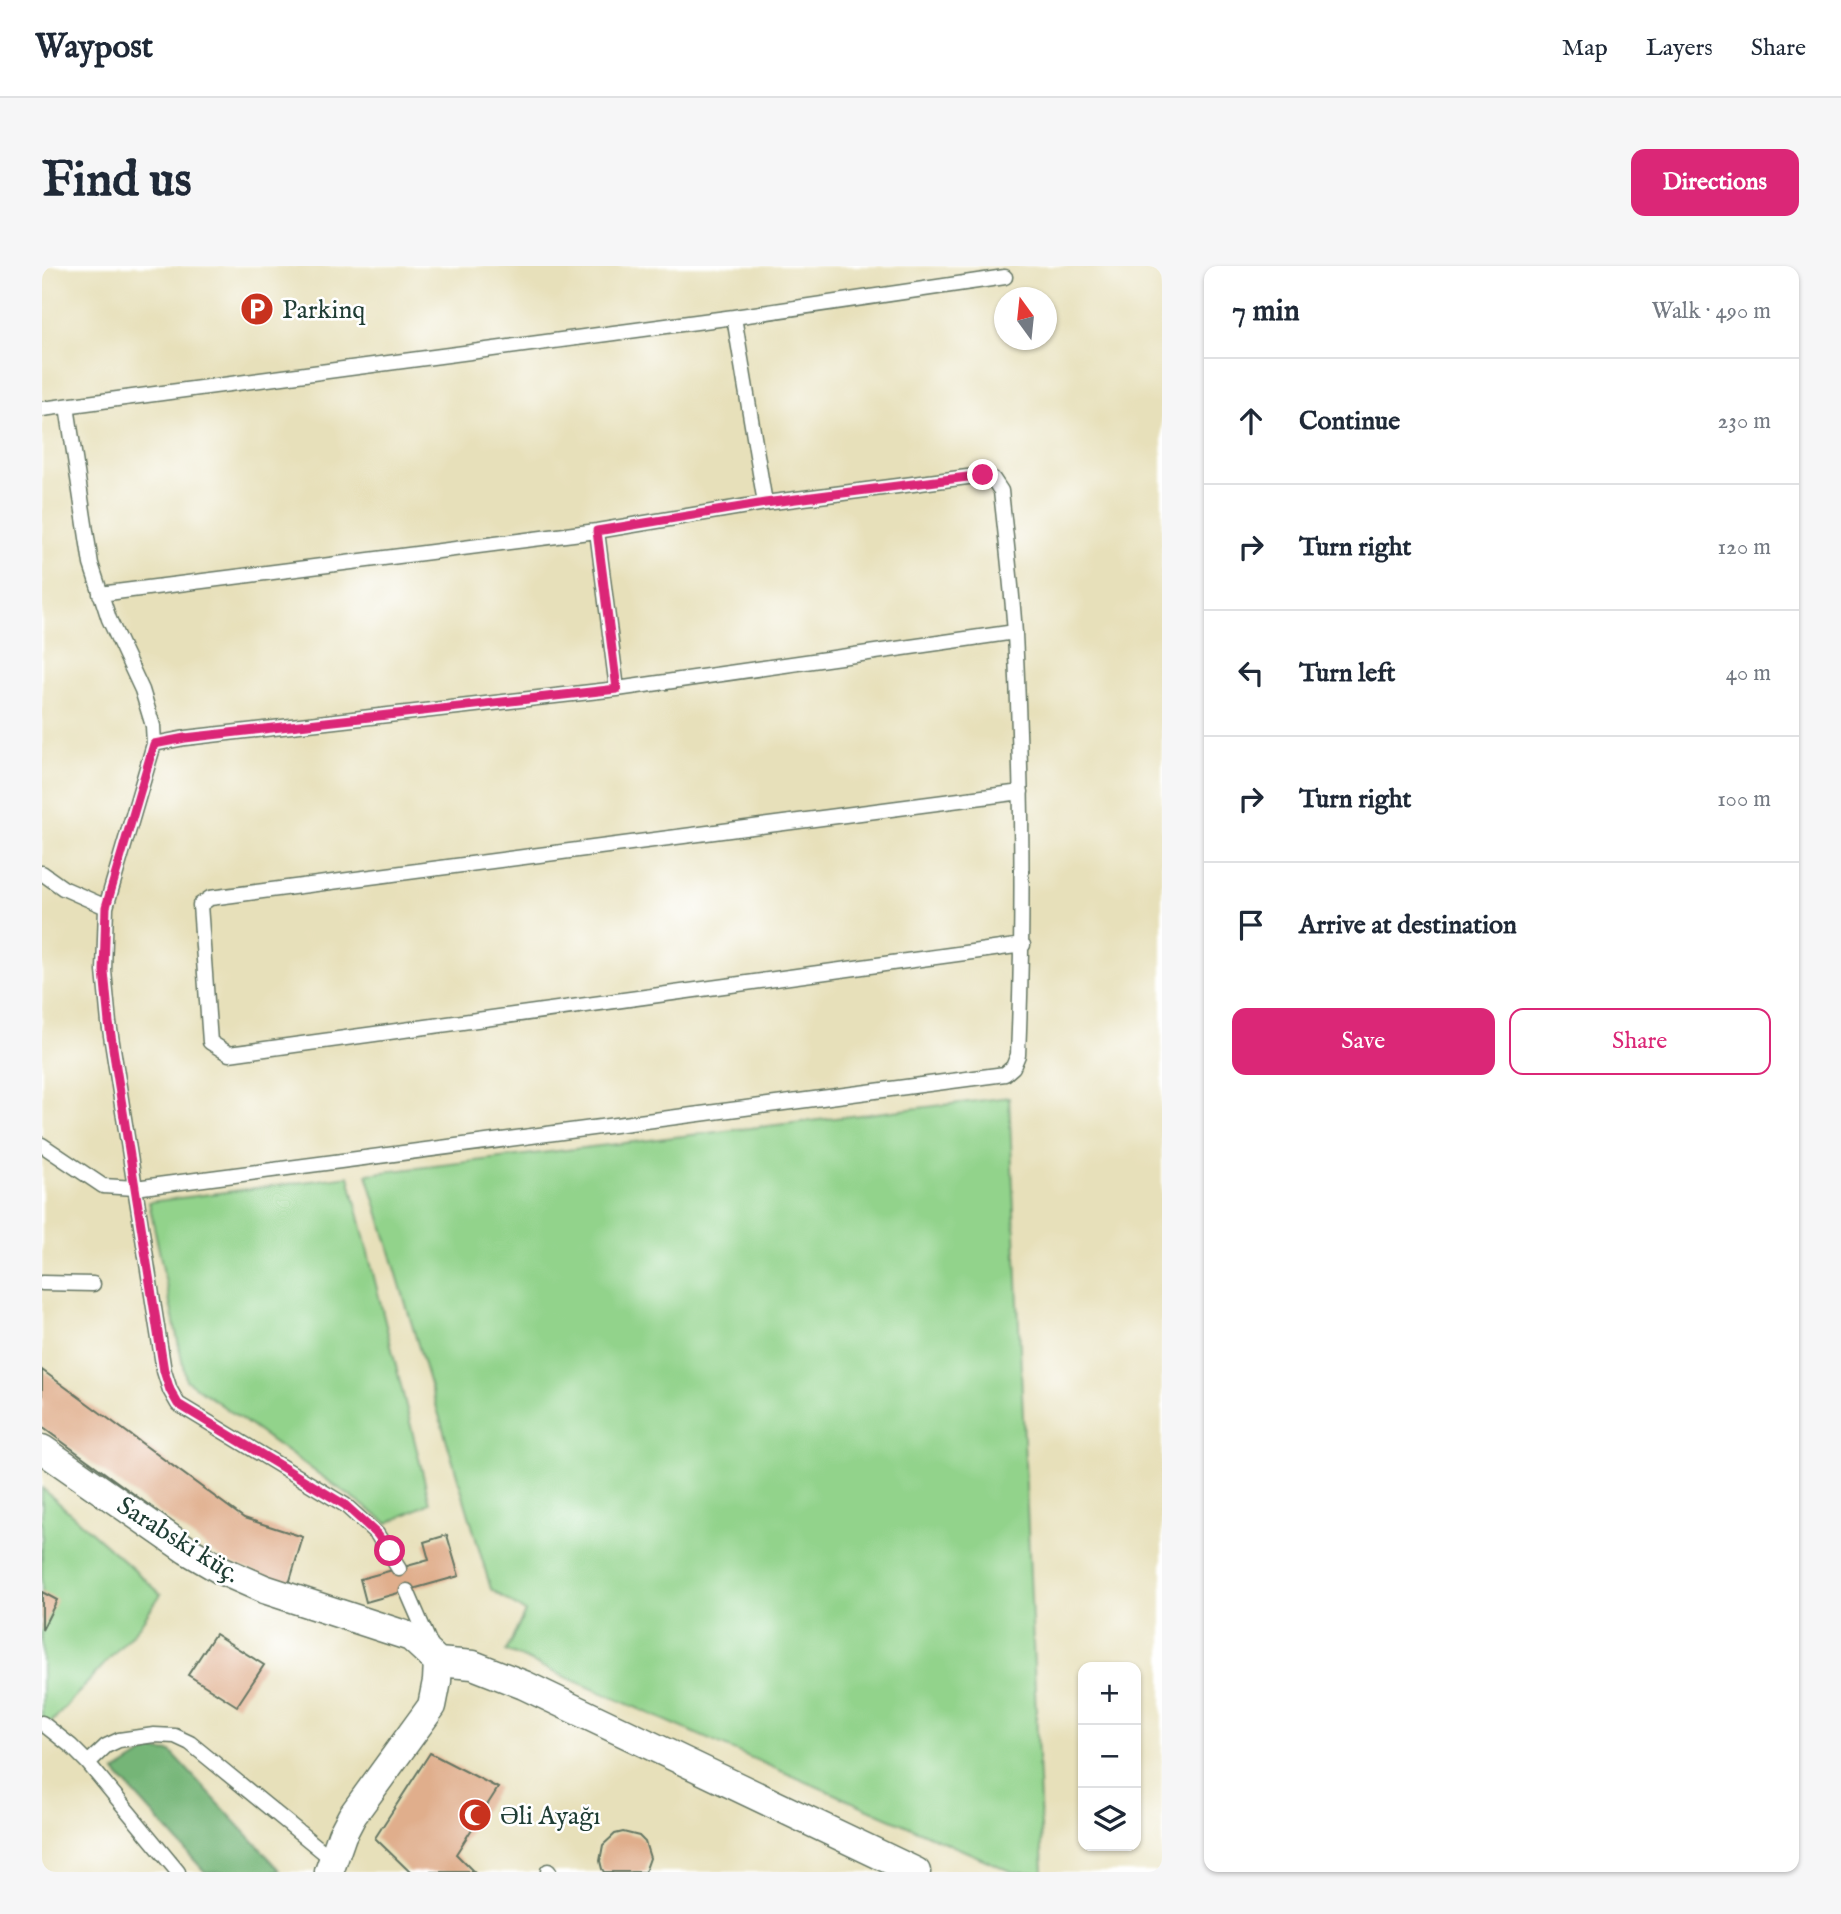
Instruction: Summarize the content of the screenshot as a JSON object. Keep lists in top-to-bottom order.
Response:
{
  "streets": {
    "street": ["Sarabski küç."]
  },
  "places": {
    "parking": ["Parkinq"],
    "mosque": ["Əli Ayağı"]
  },
  "north": "top",
  "page": {
    "header": "Waypost",
    "nav": ["Map", "Layers", "Share"],
    "buttons": [
      "Directions",
      ["Save", "Share"]
    ],
    "title": "Find us",
    "heading": ["7 min", "Walk · 490 m"],
    "list": [
      ["Continue", "230 m"],
      ["Turn right", "120 m"],
      ["Turn left", "40 m"],
      ["Turn right", "100 m"],
      "Arrive at destination"
    ],
    "map_buttons": ["+", "−"]
  }
}
